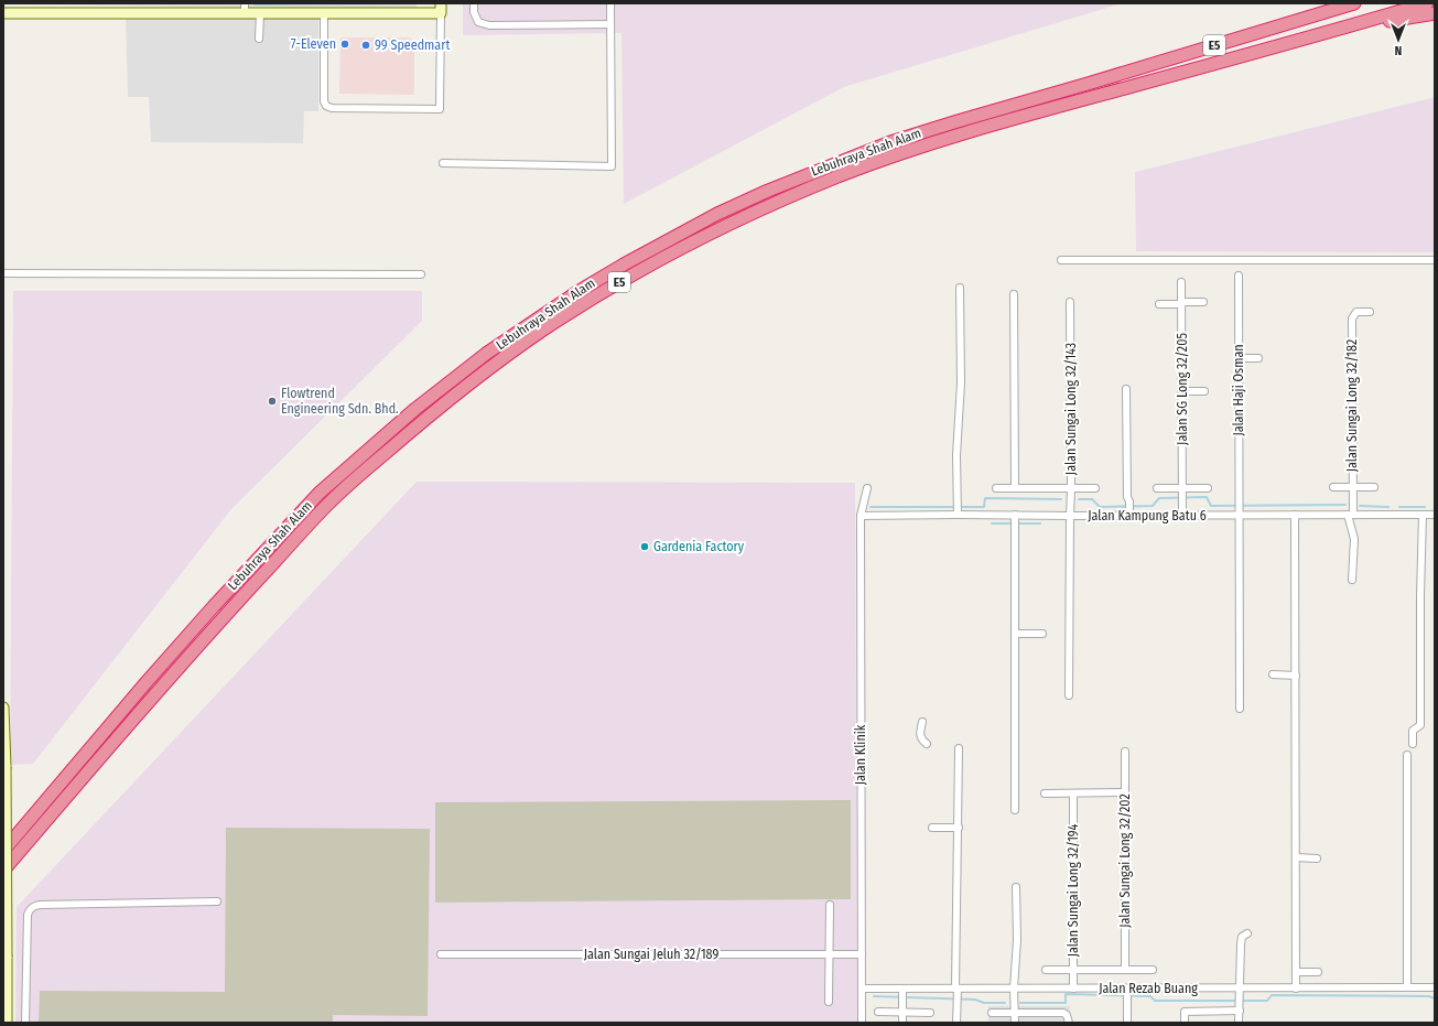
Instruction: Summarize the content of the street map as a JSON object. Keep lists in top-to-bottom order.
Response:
{
  "streets": {
    "highway": ["E5", "Lebuhraya Shah Alam"],
    "street": [
      "Jalan SG Long 32/205",
      "Jalan Haji Osman",
      "Jalan Sungai Long 32/182",
      "Jalan Sungai Long 32/143",
      "Jalan Kampung Batu 6",
      "Jalan Klinik",
      "Jalan Sungai Long 32/202",
      "Jalan Sungai Long 32/194",
      "Jalan Sungai Jeluh 32/189",
      "Jalan Rezab Buang"
    ]
  },
  "crossings": [
    ["Jalan SG Long 32/205", "Jalan Kampung Batu 6"],
    ["Jalan Haji Osman", "Jalan Kampung Batu 6"],
    ["Jalan Sungai Long 32/182", "Jalan Kampung Batu 6"],
    ["Jalan Sungai Long 32/143", "Jalan Kampung Batu 6"],
    ["Jalan Kampung Batu 6", "Jalan Klinik"],
    ["Jalan Klinik", "Jalan Sungai Jeluh 32/189"],
    ["Jalan Klinik", "Jalan Rezab Buang"],
    ["Jalan Sungai Long 32/194", "Jalan Rezab Buang"]
  ],
  "places": [
    "7-Eleven",
    "99 Speedmart",
    "Flowtrend Engineering Sdn. Bhd.",
    "Gardenia Factory"
  ],
  "north": "bottom"
}
